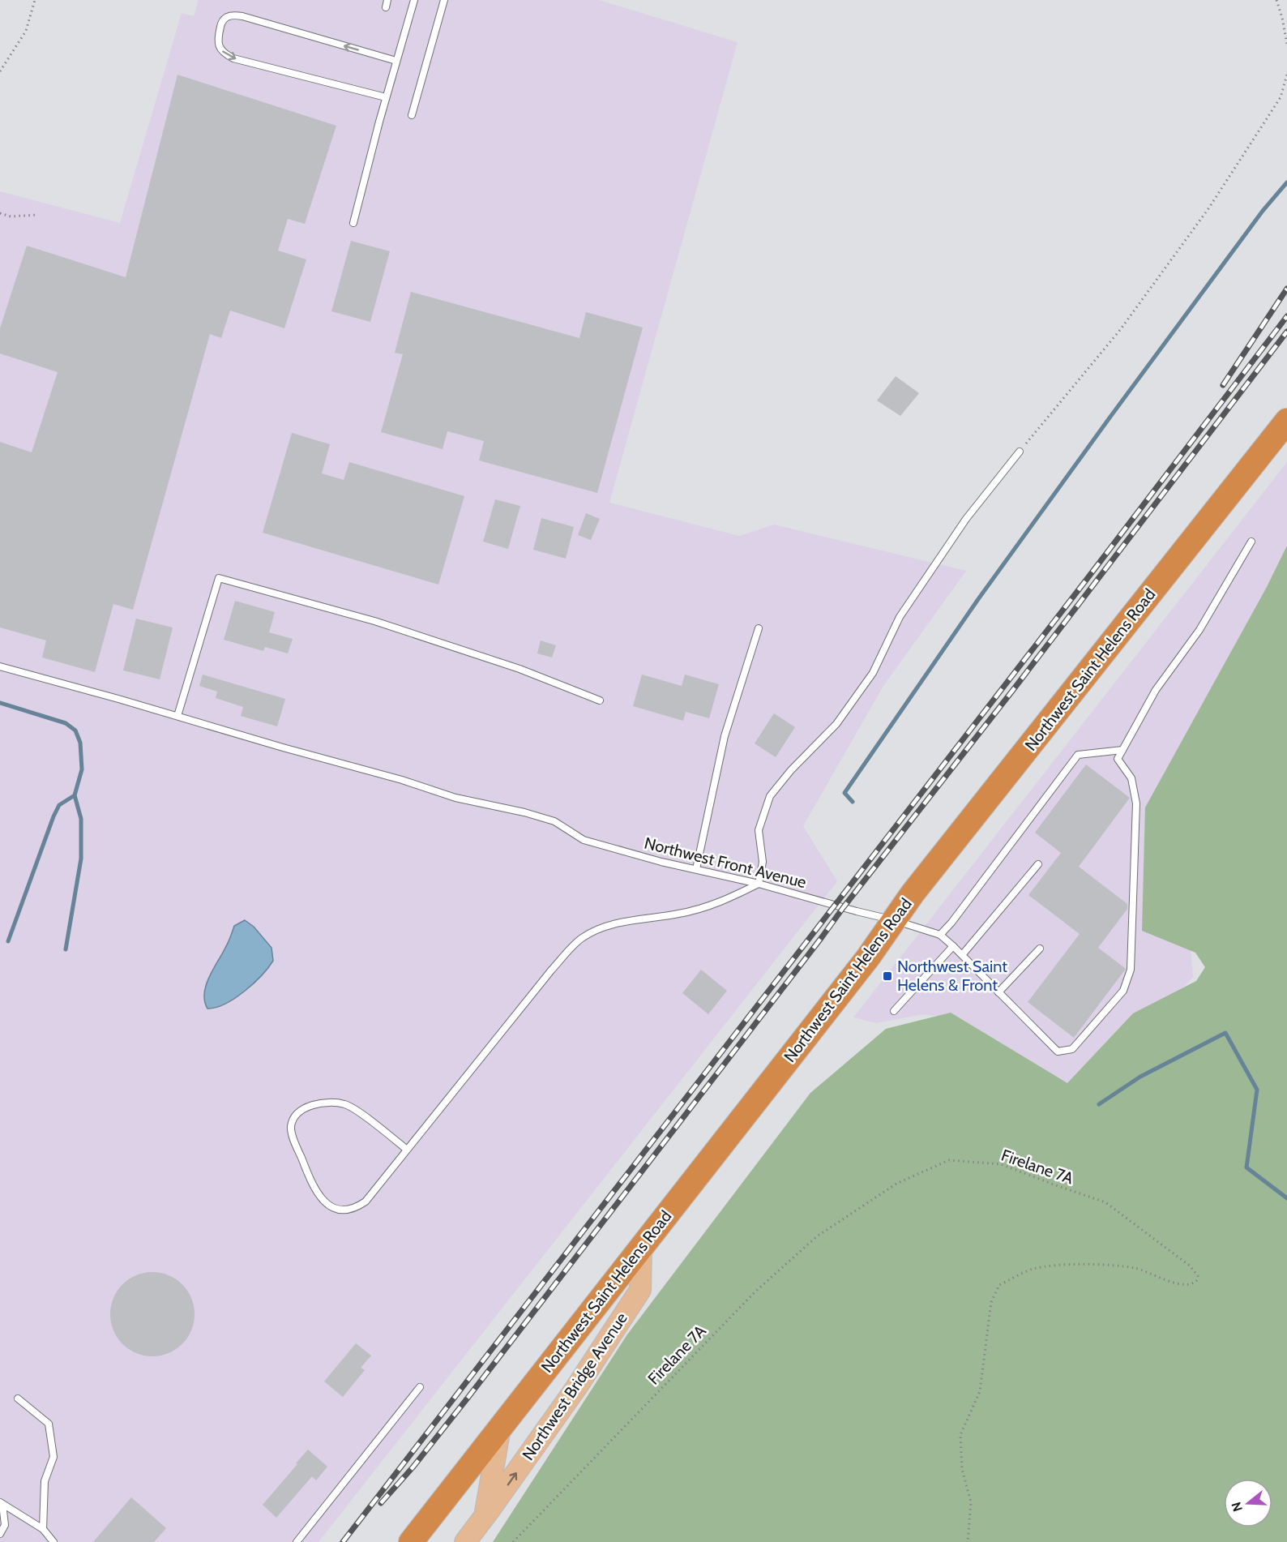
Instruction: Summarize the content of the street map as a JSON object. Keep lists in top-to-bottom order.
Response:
{
  "streets": {
    "highway": ["Northwest Saint Helens Road"],
    "main road": ["Northwest Bridge Avenue"],
    "lane": ["Northwest Front Avenue"],
    "path": ["Firelane 7A"]
  },
  "crossings": [
    ["Northwest Saint Helens Road", "Northwest Front Avenue"],
    ["Northwest Saint Helens Road", "Northwest Bridge Avenue"]
  ],
  "one_way": ["Northwest Bridge Avenue"],
  "places": {
    "transit": ["Northwest Saint Helens & Front"]
  },
  "north": "left"
}
